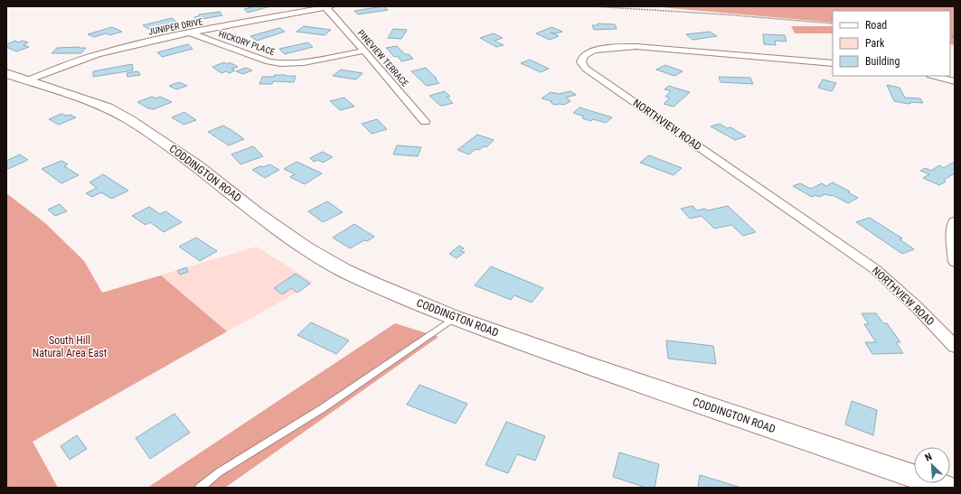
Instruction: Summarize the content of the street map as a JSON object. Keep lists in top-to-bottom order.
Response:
{
  "streets": {
    "street": [
      "JUNIPER DRIVE",
      "HICKORY PLACE",
      "PINEVIEW TERRACE",
      "NORTHVIEW ROAD",
      "CODDINGTON ROAD"
    ]
  },
  "crossings": [
    ["JUNIPER DRIVE", "HICKORY PLACE"],
    ["JUNIPER DRIVE", "PINEVIEW TERRACE"],
    ["JUNIPER DRIVE", "CODDINGTON ROAD"],
    ["HICKORY PLACE", "PINEVIEW TERRACE"]
  ],
  "parks": ["South Hill Natural Area East"],
  "legend": ["Road", "Park", "Building"],
  "north": "top left"
}
